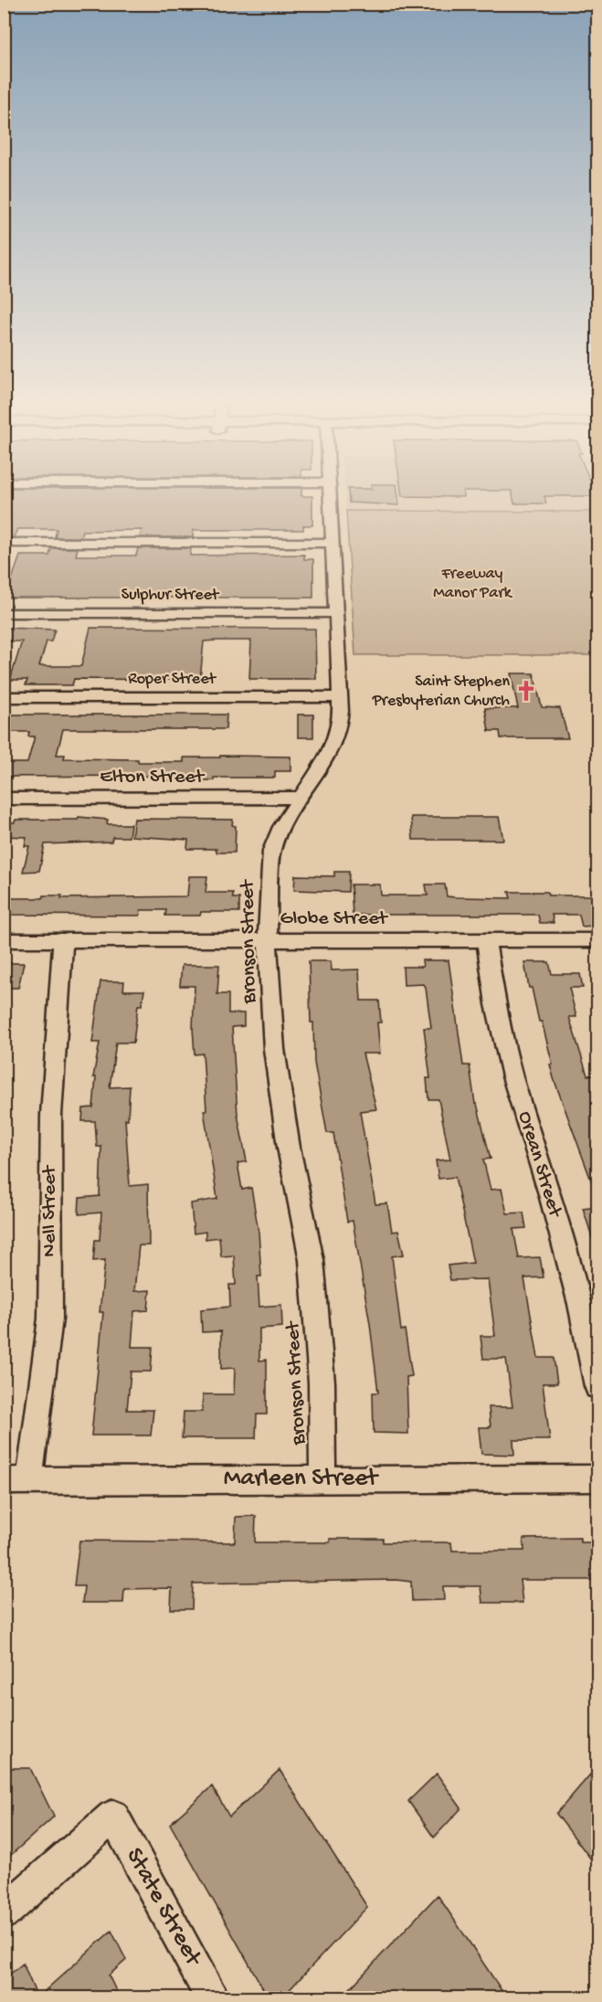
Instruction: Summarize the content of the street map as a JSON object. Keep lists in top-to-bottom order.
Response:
{
  "streets": {
    "street": [
      "Sulphur Street",
      "Roper Street",
      "Elton Street",
      "Globe Street",
      "Bronson Street",
      "Orean Street",
      "Nell Street",
      "Marleen Street",
      "State Street"
    ]
  },
  "crossings": [
    ["Sulphur Street", "Bronson Street"],
    ["Roper Street", "Bronson Street"],
    ["Elton Street", "Bronson Street"],
    ["Globe Street", "Bronson Street"],
    ["Globe Street", "Orean Street"],
    ["Globe Street", "Nell Street"],
    ["Bronson Street", "Marleen Street"],
    ["Nell Street", "Marleen Street"]
  ],
  "parks": ["Freeway Manor Park"],
  "places": {
    "church": ["Saint Stephen Presbyterian Church"]
  }
}
